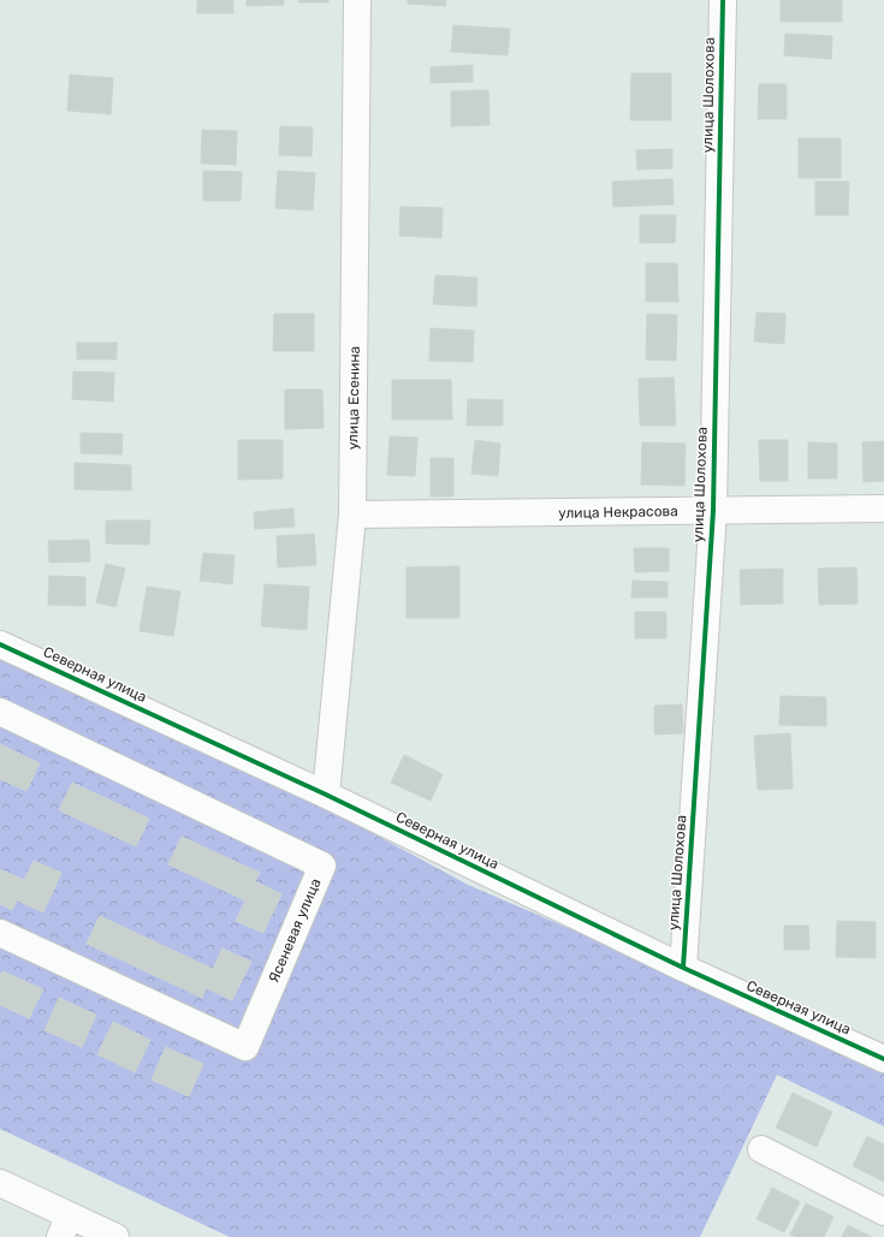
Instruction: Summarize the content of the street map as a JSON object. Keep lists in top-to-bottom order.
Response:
{
  "streets": {
    "street": [
      "улица Шолохова",
      "улица Есенина",
      "улица Некрасова",
      "Северная улица",
      "Ясеневая улица"
    ]
  },
  "crossings": [
    ["улица Шолохова", "улица Некрасова"],
    ["улица Шолохова", "Северная улица"],
    ["улица Есенина", "улица Некрасова"],
    ["улица Есенина", "Северная улица"]
  ]
}
